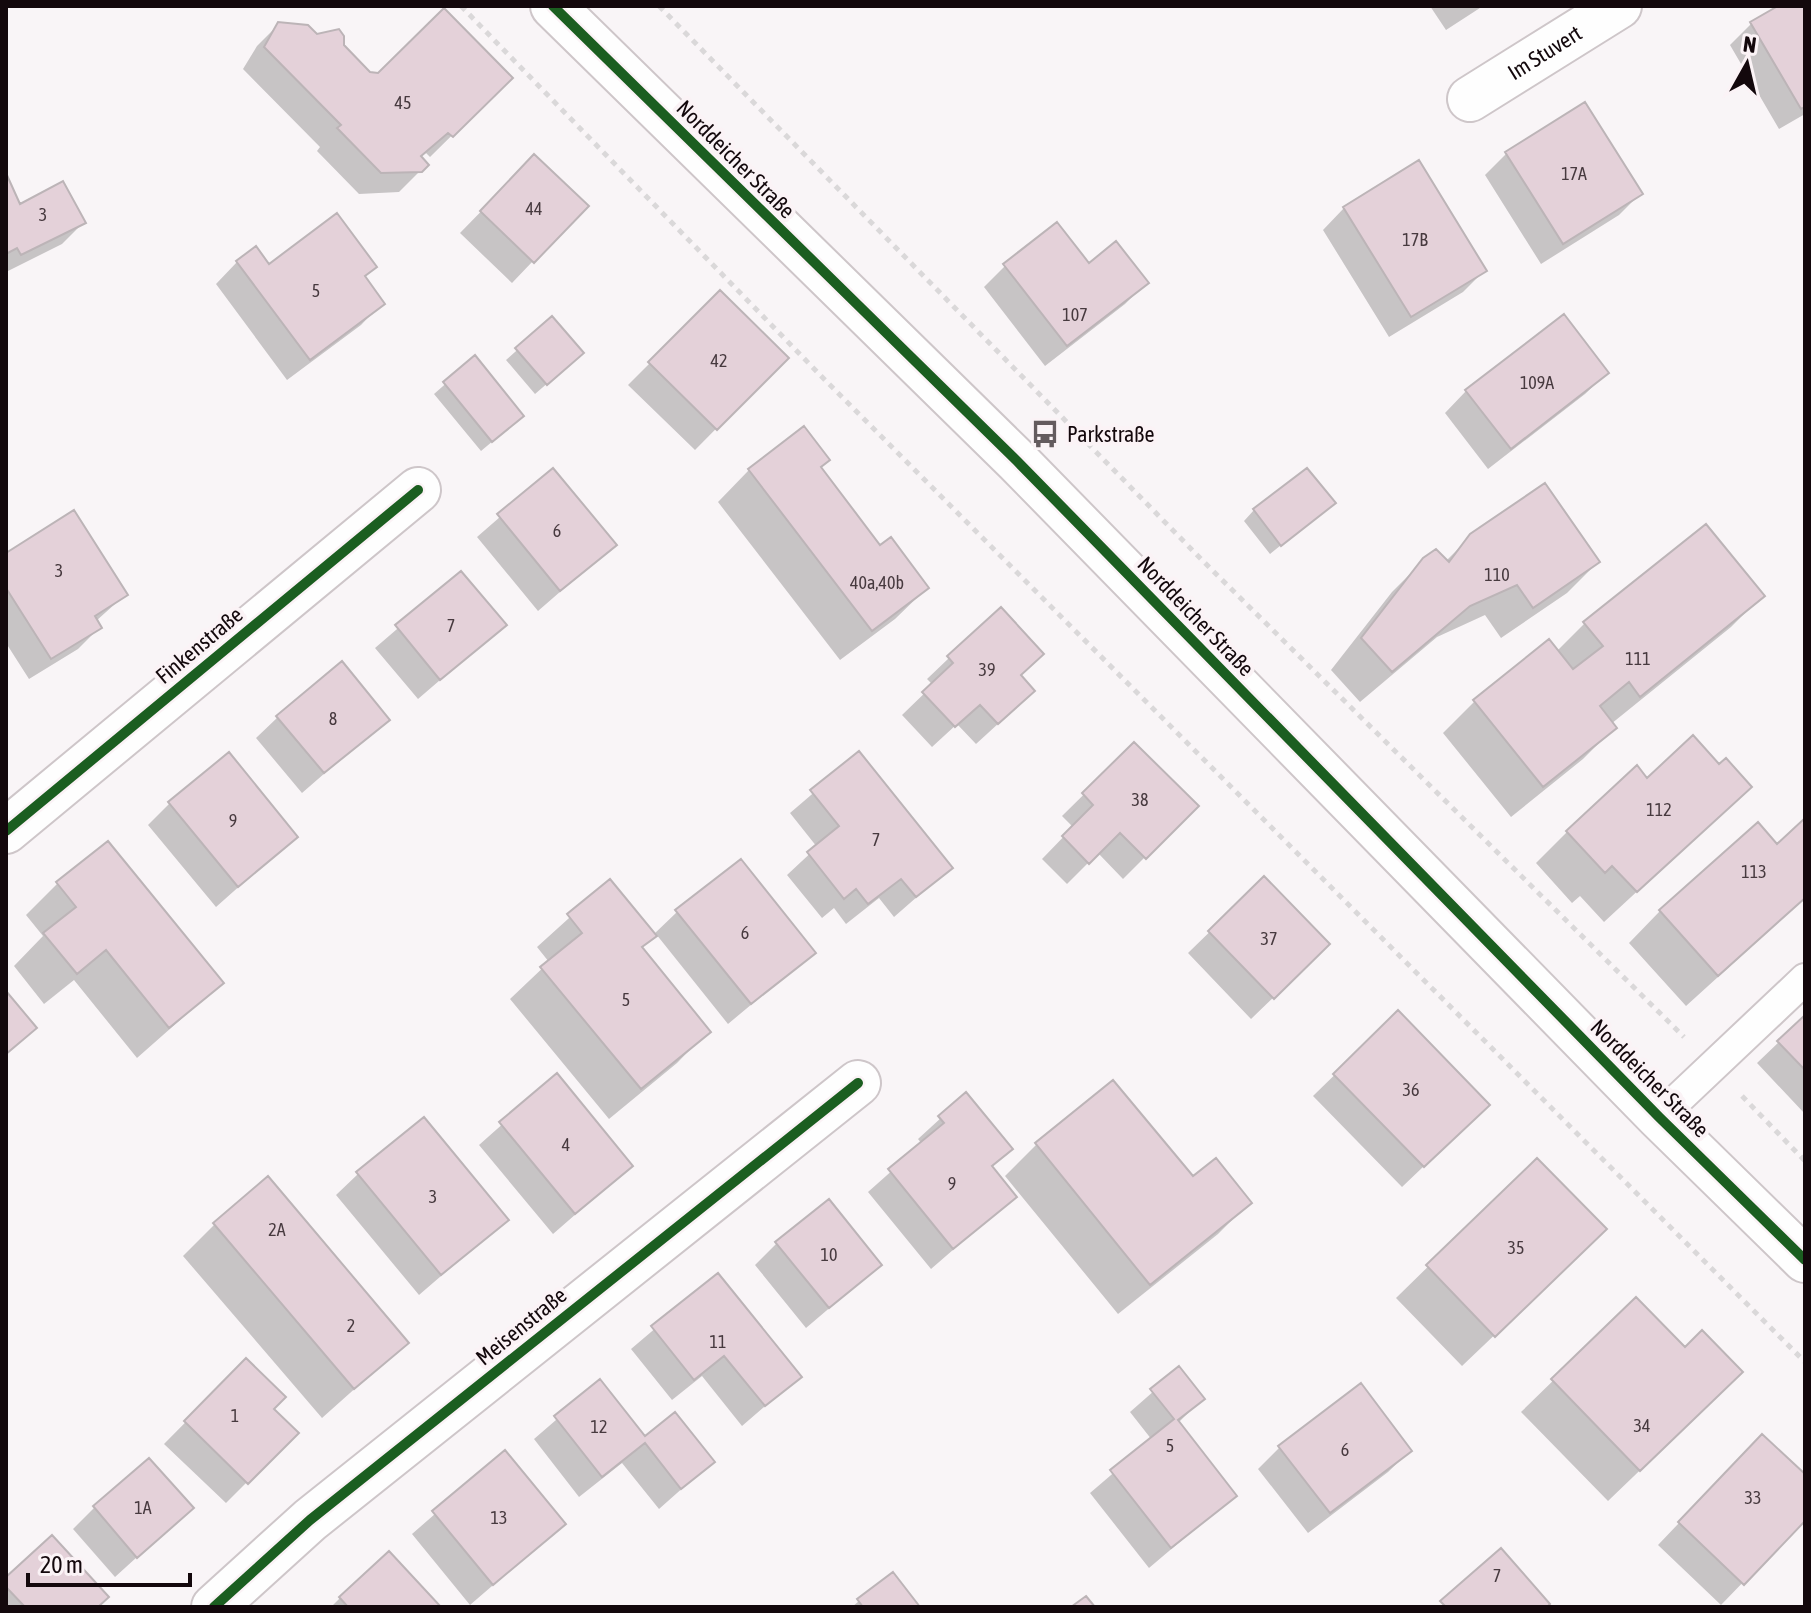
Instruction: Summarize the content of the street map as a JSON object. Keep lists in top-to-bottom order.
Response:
{
  "streets": {
    "main road": [
      "Im Stuvert",
      "Norddeicher Straße",
      "Finkenstraße",
      "Meisenstraße"
    ]
  },
  "places": {
    "bus stop": ["Parkstraße"]
  },
  "house_numbers": [
    "45",
    "17A",
    "44",
    "3",
    "17B",
    "5",
    "107",
    "42",
    "109A",
    "6",
    "3",
    "110",
    "40a,40b",
    "7",
    "111",
    "39",
    "8",
    "38",
    "112",
    "9",
    "7",
    "113",
    "6",
    "37",
    "5",
    "36",
    "4",
    "9",
    "3",
    "2A",
    "35",
    "10",
    "2",
    "11",
    "1",
    "34",
    "12",
    "5",
    "6",
    "33",
    "1A",
    "13",
    "7"
  ],
  "scale_bar": "20 m",
  "north": "top"
}
